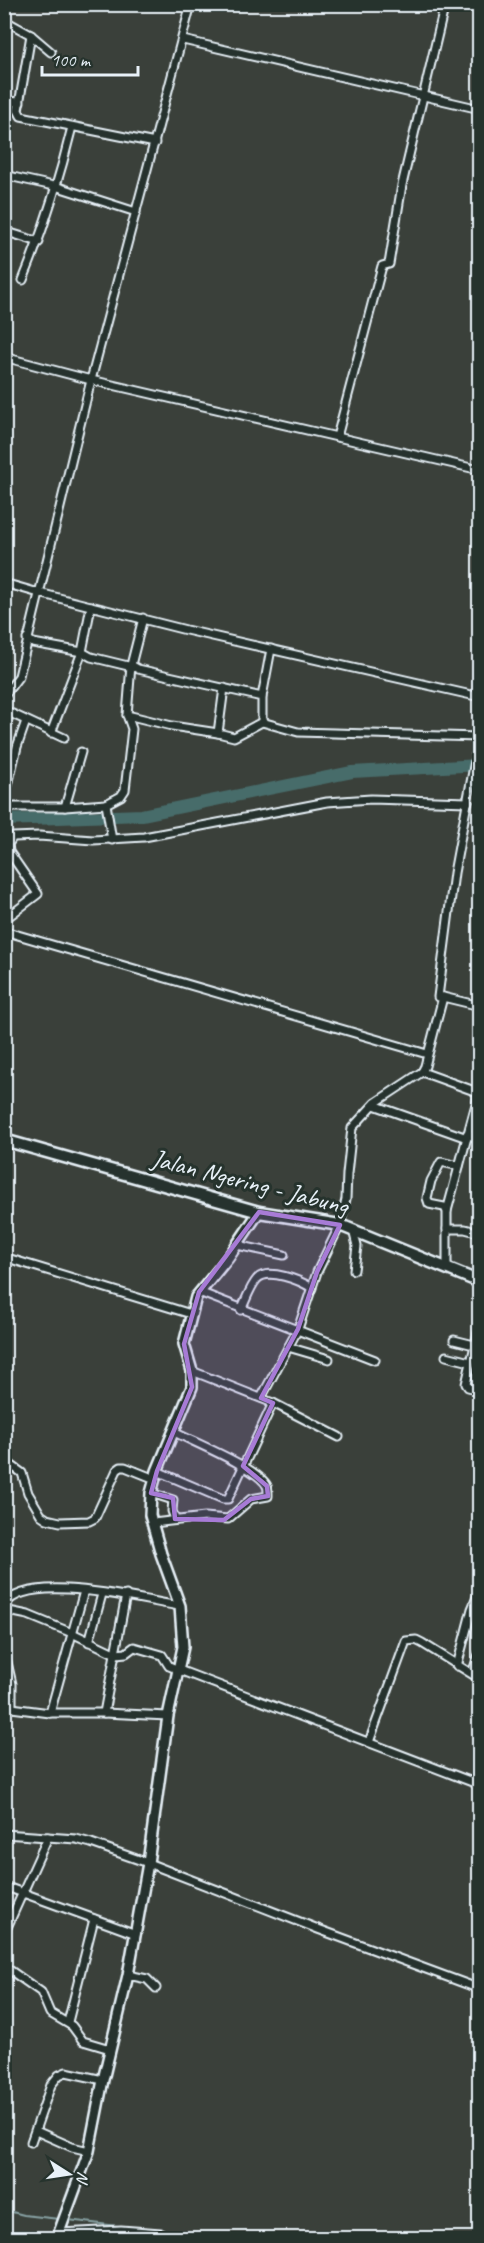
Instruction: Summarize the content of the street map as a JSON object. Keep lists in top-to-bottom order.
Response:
{
  "streets": {
    "main road": ["Jalan Ngering - Jabung"]
  },
  "scale_bar": "100 m",
  "north": "right"
}
